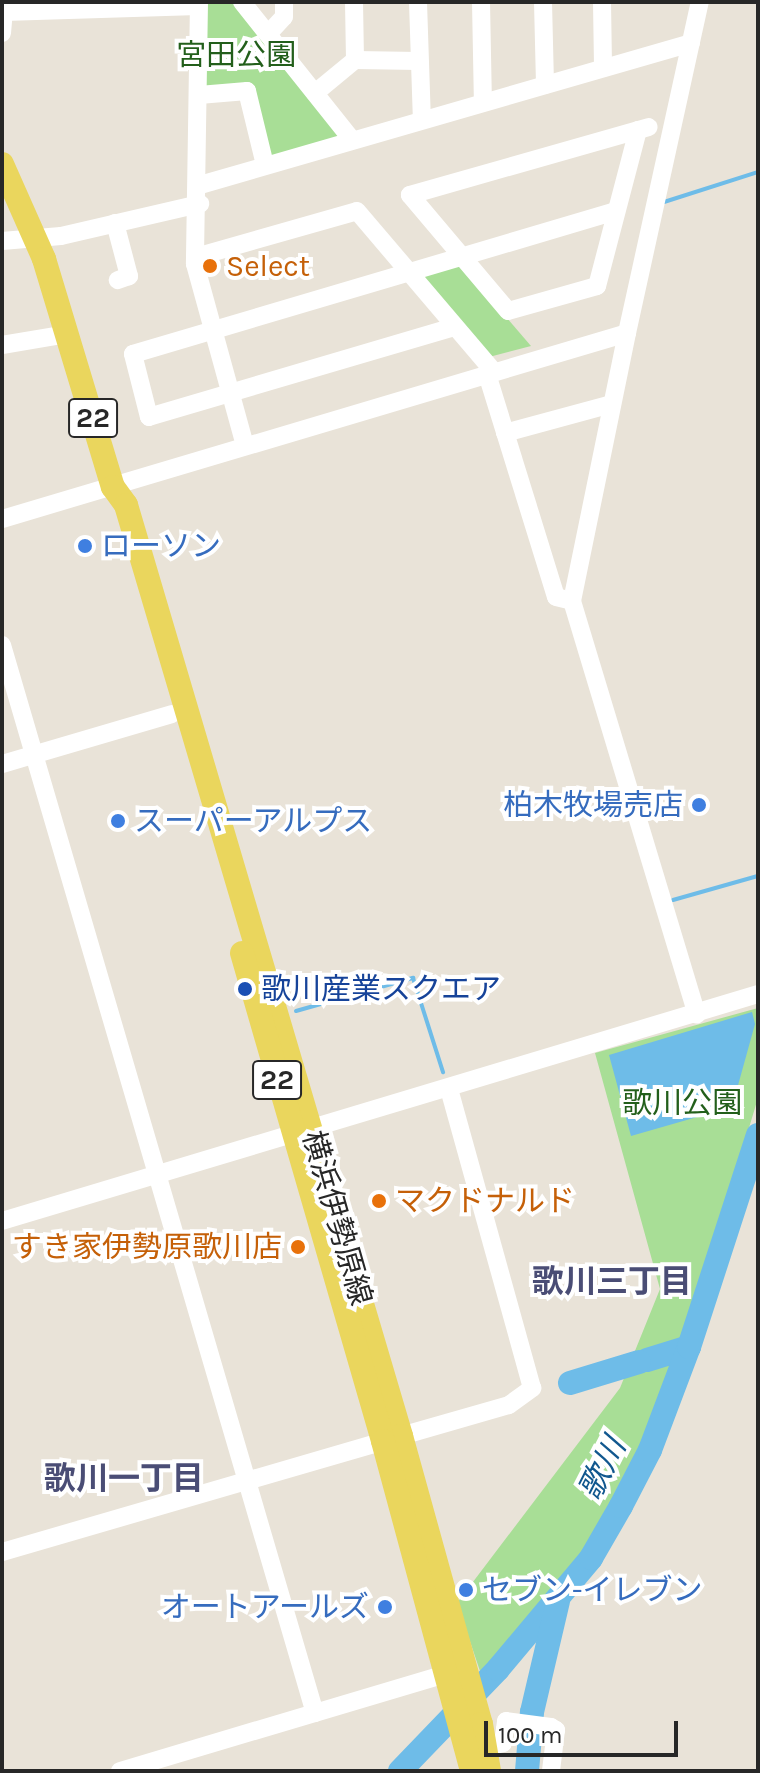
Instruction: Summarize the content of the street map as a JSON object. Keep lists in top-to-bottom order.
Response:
{
  "streets": {
    "main road": ["22", "横浜伊勢原線"]
  },
  "districts": ["歌川三丁目", "歌川一丁目"],
  "water": ["歌川"],
  "parks": ["宮田公園", "歌川公園"],
  "places": [
    "Select",
    "ローソン",
    "柏木牧場売店",
    "スーパーアルプス",
    "歌川産業スクエア",
    "マクドナルド",
    "すき家伊勢原歌川店",
    "セブン-イレブン",
    "オートアールズ"
  ],
  "scale_bar": "100 m"
}
